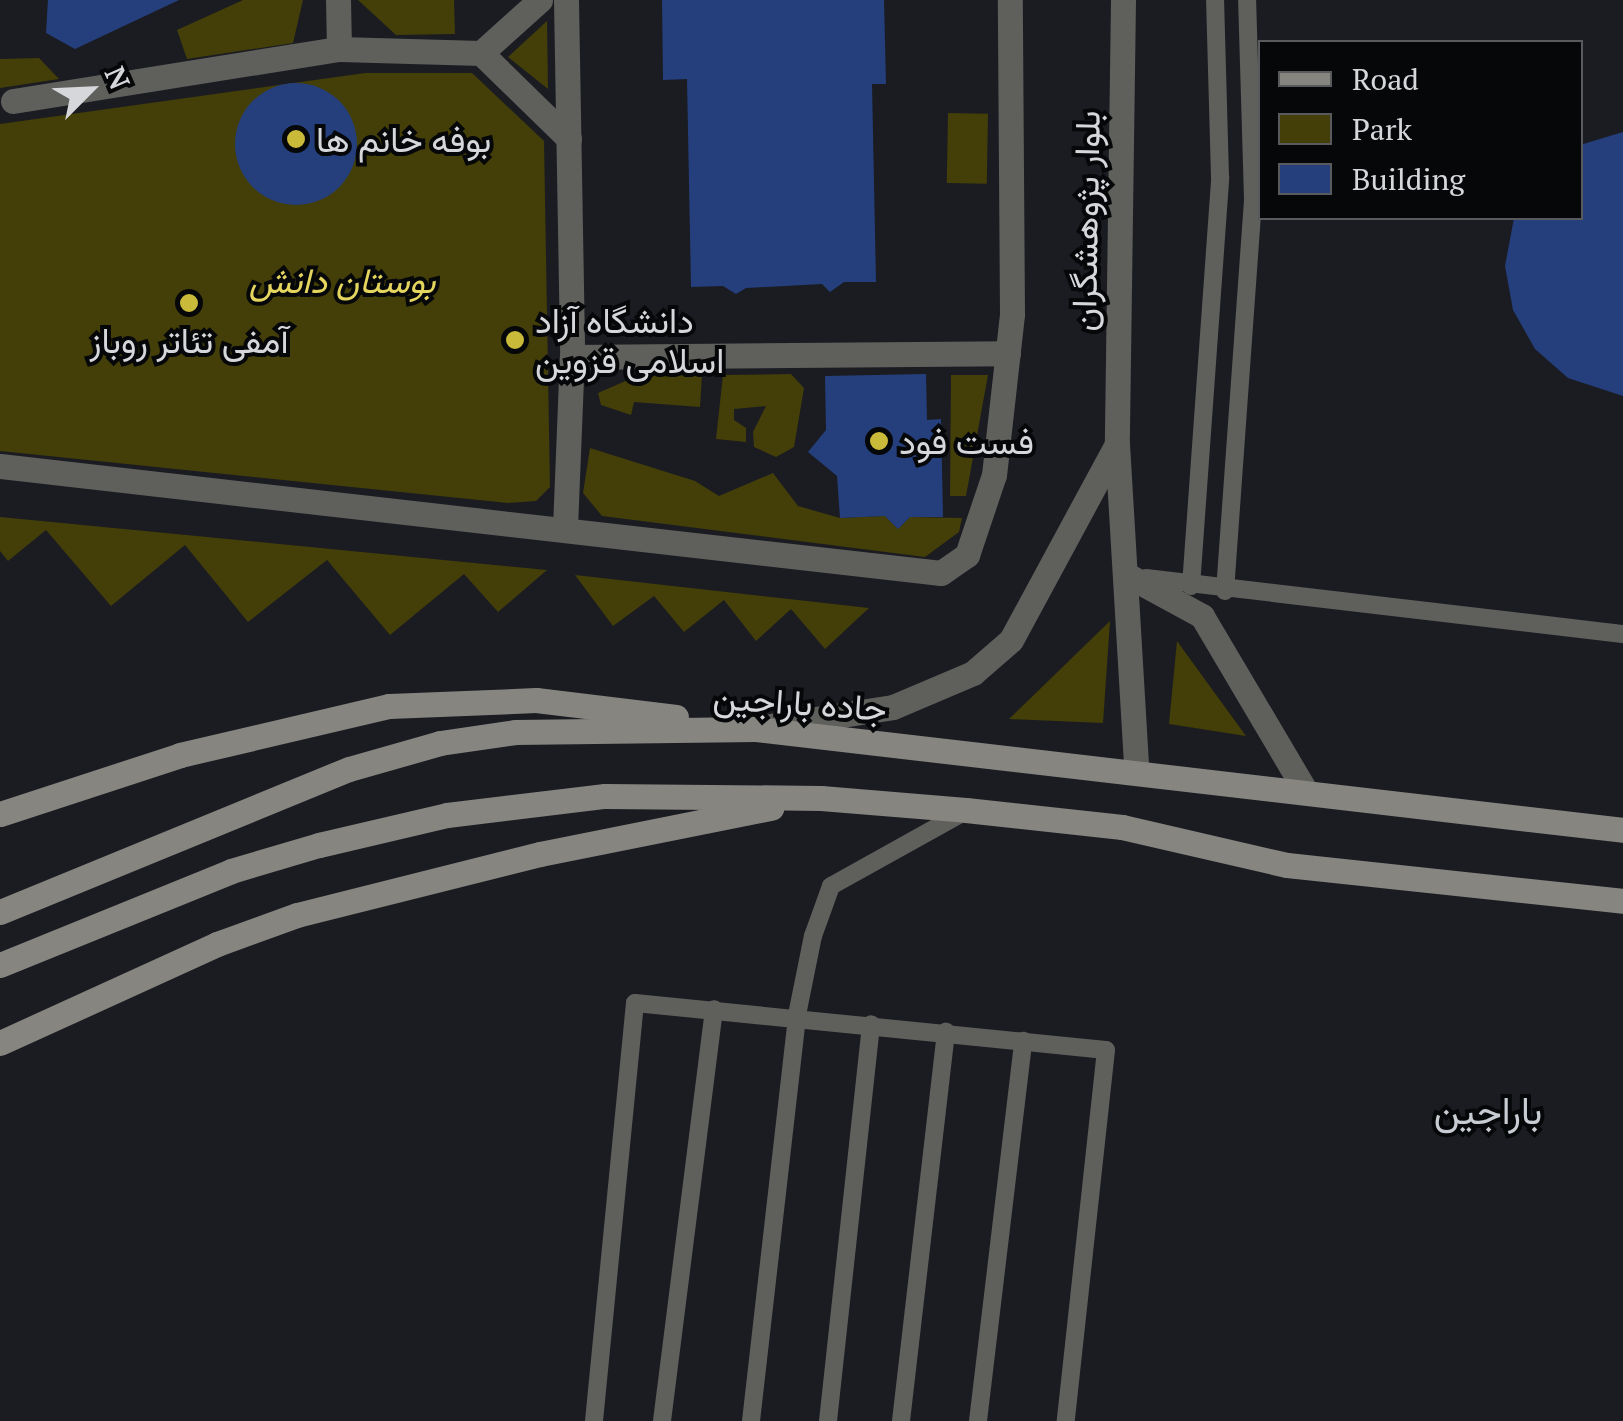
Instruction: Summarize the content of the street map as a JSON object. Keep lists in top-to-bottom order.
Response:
{
  "streets": {
    "main road": ["جاده باراجین"],
    "street": ["بلوار پژوهشگران"]
  },
  "crossings": [
    ["بلوار پژوهشگران", "جاده باراجین"]
  ],
  "districts": ["باراجین"],
  "parks": ["بوستان دانش"],
  "places": [
    "بوفه خانم ها",
    "آمفی تئاتر روباز",
    "دانشگاه آزاد اسلامی قزوین",
    "فست فود"
  ],
  "legend": ["Road", "Park", "Building"],
  "north": "top right"
}
